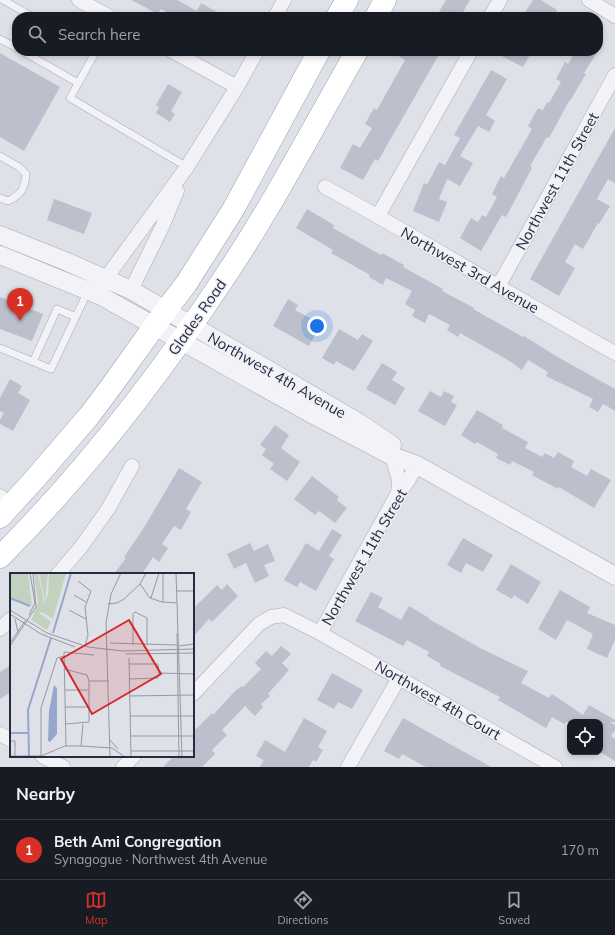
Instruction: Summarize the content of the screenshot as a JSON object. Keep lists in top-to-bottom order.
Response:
{
  "streets": {
    "main road": ["Glades Road"],
    "street": [
      "Northwest 11th Street",
      "Northwest 3rd Avenue",
      "Northwest 4th Avenue",
      "Northwest 4th Court"
    ]
  },
  "crossings": [
    ["Northwest 11th Street", "Northwest 3rd Avenue"],
    ["Northwest 11th Street", "Northwest 4th Avenue"],
    ["Northwest 11th Street", "Northwest 4th Court"],
    ["Glades Road", "Northwest 4th Avenue"]
  ],
  "page": {
    "search": "Search here",
    "pins": "1",
    "heading": "Nearby",
    "list": [
      {
        "mark": "1",
        "name": "Beth Ami Congregation",
        "note": "Synagogue · Northwest 4th Avenue",
        "value": "170 m"
      }
    ],
    "nav": ["Map", "Directions", "Saved"]
  }
}
